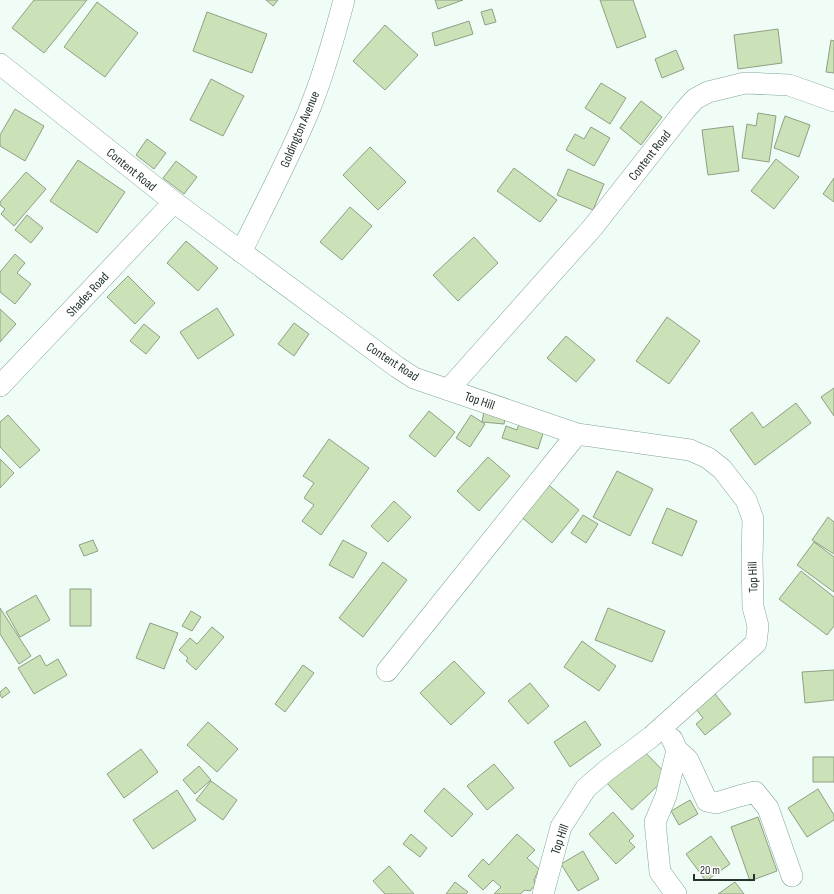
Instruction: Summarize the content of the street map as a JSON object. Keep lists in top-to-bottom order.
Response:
{
  "streets": {
    "street": [
      "Goldington Avenue",
      "Content Road",
      "Shades Road",
      "Top Hill"
    ]
  },
  "crossings": [
    ["Goldington Avenue", "Content Road"],
    ["Content Road", "Shades Road"],
    ["Content Road", "Top Hill"]
  ],
  "scale_bar": "20 m"
}
